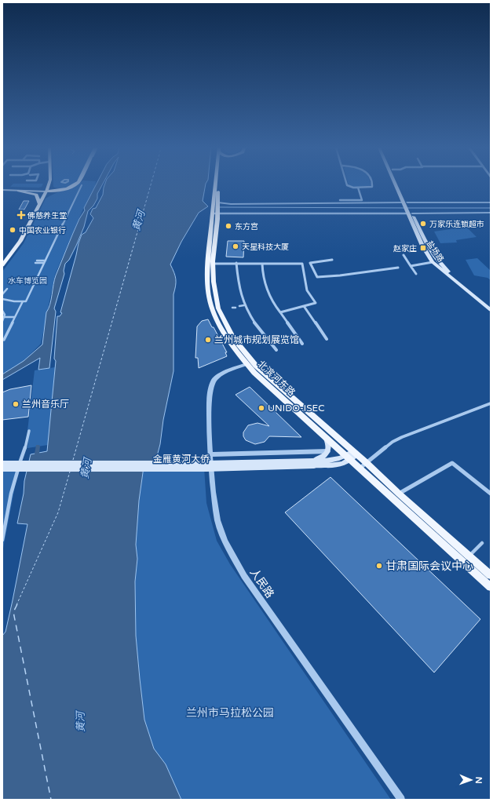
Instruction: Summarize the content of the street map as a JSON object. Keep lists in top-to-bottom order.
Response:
{
  "streets": {
    "main road": ["盐场路", "北滨河东路", "金雁黄河大侨"],
    "street": ["人民路"]
  },
  "crossings": [
    ["北滨河东路", "金雁黄河大侨"],
    ["北滨河东路", "人民路"]
  ],
  "water": ["黄河"],
  "parks": ["水车博览园", "兰州市马拉松公园"],
  "places": {
    "health": ["佛慈养生堂"],
    "other": [
      "万家乐连锁超市",
      "东方宫",
      "中国农业银行",
      "天星科技大厦",
      "兰州城市规划展览馆",
      "兰州音乐厅",
      "UNIDO-ISEC",
      "甘肃国际会议中心"
    ],
    "transit": ["赵家庄"]
  },
  "north": "right"
}
